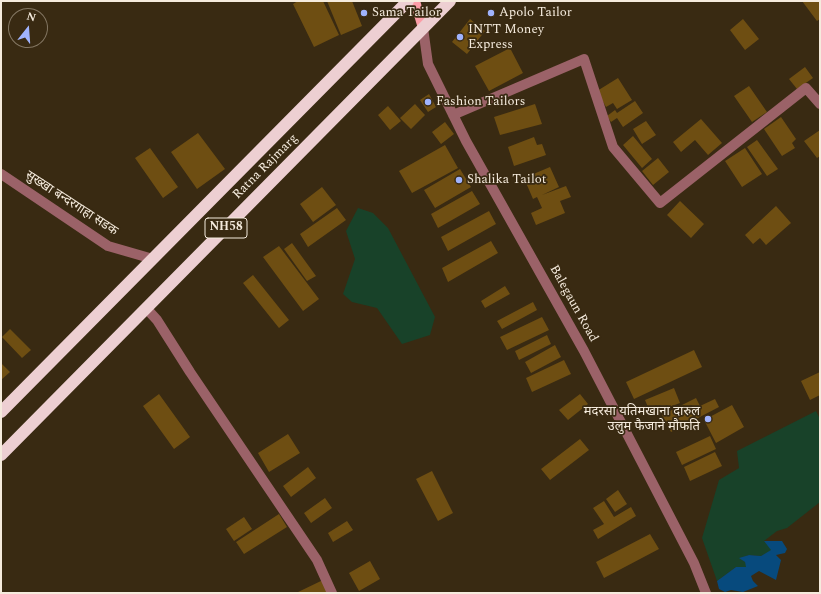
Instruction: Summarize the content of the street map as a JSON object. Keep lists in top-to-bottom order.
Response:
{
  "streets": {
    "highway": ["Ratna Rajmarg", "NH58"],
    "street": ["सुख्खा बन्दरगाहा सडक", "Balegaun Road"]
  },
  "crossings": [
    ["Ratna Rajmarg", "सुख्खा बन्दरगाहा सडक"],
    ["Ratna Rajmarg", "Balegaun Road"]
  ],
  "places": [
    "Sama Tailor",
    "Apolo Tailor",
    "INTT Money Express",
    "Fashion Tailors",
    "Shalika Tailot",
    "मदरसा यतिमखाना दारुल उलुम फैजाने माैफति"
  ],
  "north": "top"
}
